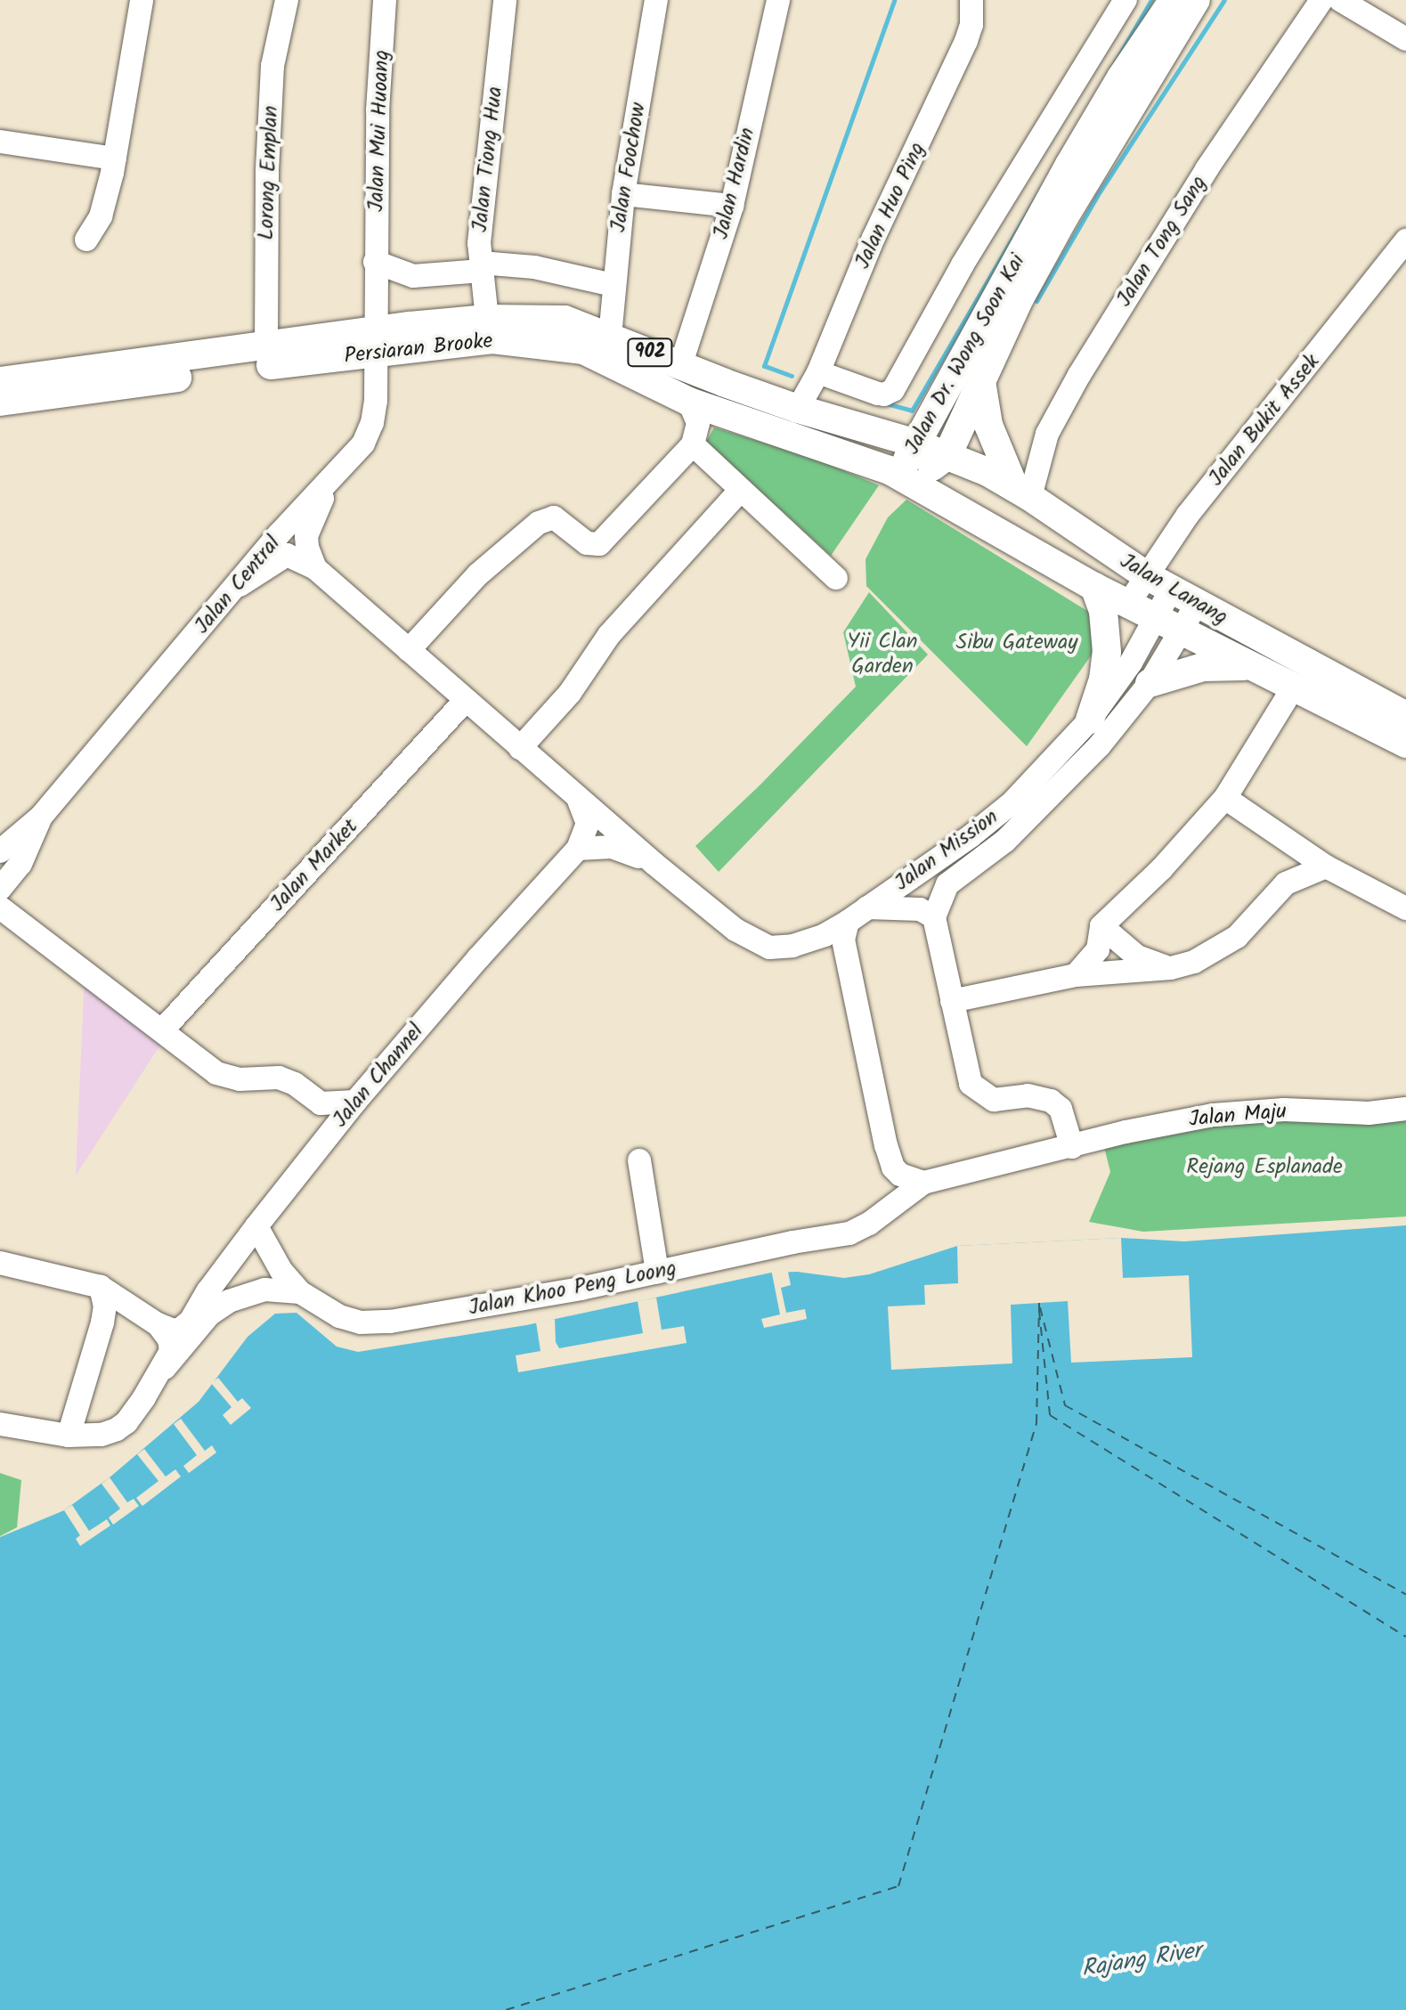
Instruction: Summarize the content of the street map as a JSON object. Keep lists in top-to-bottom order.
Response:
{
  "streets": {
    "main road": [
      "Persiaran Brooke",
      "902",
      "Jalan Dr. Wong Soon Kai",
      "Jalan Lanang"
    ],
    "street": [
      "Jalan Mui Huoang",
      "Jalan Tiong Hua",
      "Jalan Foochow",
      "Lorong Emplan",
      "Jalan Hardin",
      "Jalan Huo Ping",
      "Jalan Tong Sang",
      "Jalan Bukit Assek",
      "Jalan Central",
      "Jalan Mission",
      "Jalan Market",
      "Jalan Channel",
      "Jalan Maju",
      "Jalan Khoo Peng Loong"
    ]
  },
  "crossings": [
    ["Jalan Mui Huoang", "Persiaran Brooke"],
    ["Jalan Mui Huoang", "Jalan Central"],
    ["Jalan Tiong Hua", "Persiaran Brooke"],
    ["Jalan Foochow", "Persiaran Brooke"],
    ["Lorong Emplan", "Persiaran Brooke"],
    ["Jalan Hardin", "Persiaran Brooke"],
    ["Jalan Huo Ping", "Persiaran Brooke"],
    ["Jalan Tong Sang", "Jalan Lanang"],
    ["Persiaran Brooke", "Jalan Dr. Wong Soon Kai"],
    ["Persiaran Brooke", "Jalan Central"],
    ["Persiaran Brooke", "Jalan Lanang"],
    ["Jalan Dr. Wong Soon Kai", "Jalan Lanang"],
    ["Jalan Bukit Assek", "Jalan Lanang"],
    ["Jalan Lanang", "Jalan Mission"],
    ["Jalan Mission", "Jalan Market"],
    ["Jalan Maju", "Jalan Khoo Peng Loong"]
  ],
  "water": ["Rajang River"],
  "parks": ["Yii Clan Garden", "Sibu Gateway", "Rejang Esplanade"]
}
